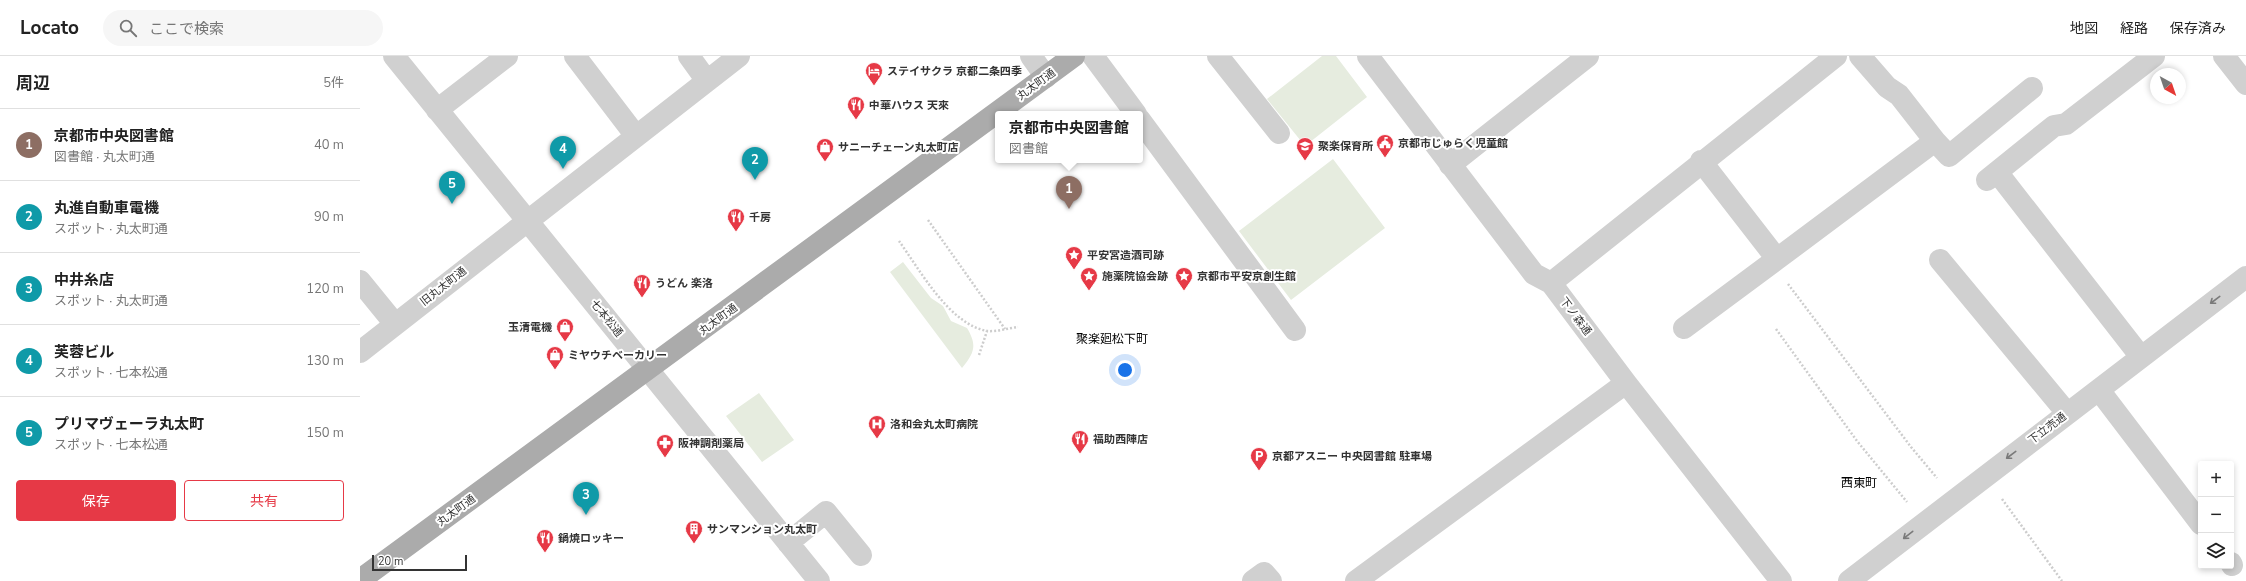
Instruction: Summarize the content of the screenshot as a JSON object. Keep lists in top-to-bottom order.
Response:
{
  "streets": {
    "main road": ["丸太町通"],
    "street": [
      "旧丸太町通",
      "下ノ森通",
      "七本松通",
      "下立売通"
    ]
  },
  "crossings": [
    ["丸太町通", "七本松通"],
    ["旧丸太町通", "七本松通"]
  ],
  "one_way": ["下立売通"],
  "districts": ["聚楽廻松下町", "西東町"],
  "places": {
    "hotel": ["ステイサクラ 京都二条四季"],
    "restaurant": [
      "中華ハウス 天來",
      "千房",
      "うどん 楽洛",
      "福助西陣店",
      "鍋焼ロッキー"
    ],
    "public building": ["京都市じゅらく児童館"],
    "school or university": ["聚楽保育所"],
    "shop": ["サニーチェーン丸太町店", "玉清電機", "ミヤウチベーカリー"],
    "place": ["平安宮造酒司跡", "施薬院協会跡", "京都市平安京創生館"],
    "hospital": ["洛和会丸太町病院"],
    "pharmacy": ["阪神調剤薬局"],
    "parking": ["京都アスニー 中央図書館 駐車場"],
    "building": ["サンマンション丸太町"]
  },
  "scale_bar": "20 m",
  "north": "bottom right",
  "page": {
    "header": "Locato",
    "search": "ここで検索",
    "nav": ["地図", "経路", "保存済み"],
    "heading": ["周辺", "5件"],
    "list": [
      {
        "mark": "1",
        "name": "京都市中央図書館",
        "note": "図書館 · 丸太町通",
        "value": "40 m"
      },
      {
        "mark": "2",
        "name": "丸進自動車電機",
        "note": "スポット · 丸太町通",
        "value": "90 m"
      },
      {
        "mark": "3",
        "name": "中井糸店",
        "note": "スポット · 丸太町通",
        "value": "120 m"
      },
      {
        "mark": "4",
        "name": "芙蓉ビル",
        "note": "スポット · 七本松通",
        "value": "130 m"
      },
      {
        "mark": "5",
        "name": "プリマヴェーラ丸太町",
        "note": "スポット · 七本松通",
        "value": "150 m"
      }
    ],
    "popup": ["京都市中央図書館", "図書館"],
    "pins": [
      "4",
      "2",
      "5",
      "1",
      "3"
    ],
    "map_buttons": ["+", "−"],
    "buttons": ["保存", "共有"],
    "scale": "20 m"
  }
}
